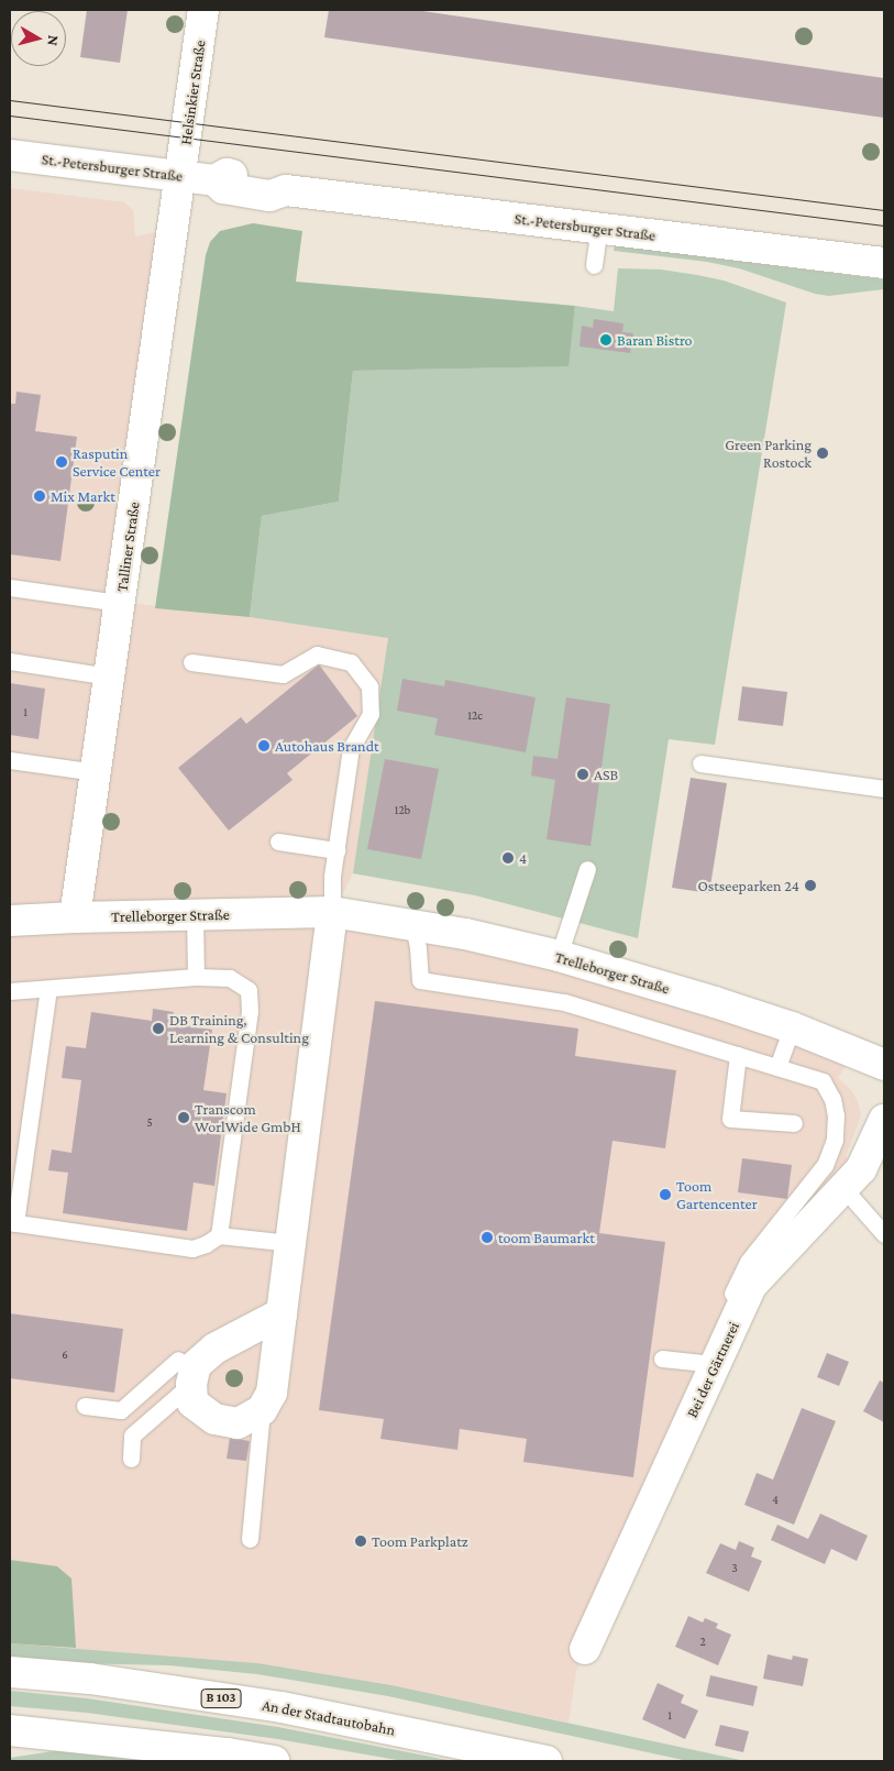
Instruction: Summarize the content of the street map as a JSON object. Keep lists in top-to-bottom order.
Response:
{
  "streets": {
    "main road": [
      "Helsinkier Straße",
      "St.-Petersburger Straße",
      "Talliner Straße",
      "Trelleborger Straße",
      "Bei der Gärtnerei",
      "B 103",
      "An der Stadtautobahn"
    ]
  },
  "crossings": [
    ["Helsinkier Straße", "St.-Petersburger Straße"],
    ["Helsinkier Straße", "Talliner Straße"],
    ["St.-Petersburger Straße", "Talliner Straße"],
    ["Talliner Straße", "Trelleborger Straße"]
  ],
  "places": [
    "Baran Bistro",
    "Green Parking Rostock",
    "Rasputin Service Center",
    "Mix Markt",
    "Autohaus Brandt",
    "ASB",
    "4",
    "Ostseeparken 24",
    "DB Training, Learning & Consulting",
    "Transcom WorlWide GmbH",
    "Toom Gartencenter",
    "toom Baumarkt",
    "Toom Parkplatz"
  ],
  "house_numbers": [
    "1",
    "12c",
    "12b",
    "5",
    "6",
    "4",
    "3",
    "2",
    "1"
  ],
  "north": "right"
}
